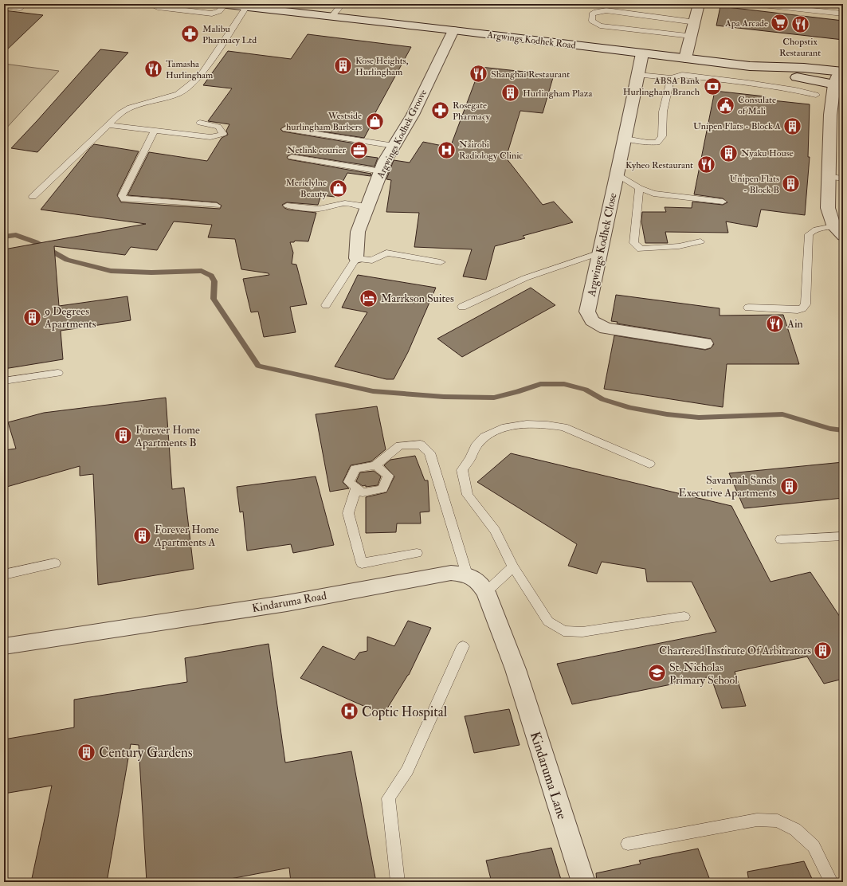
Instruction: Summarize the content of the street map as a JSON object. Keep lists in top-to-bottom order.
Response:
{
  "streets": {
    "street": [
      "Argwings Kodhek Road",
      "Argwings Kodhek Groove",
      "Argwings Kodhek Close",
      "Kindaruma Road",
      "Kindaruma Lane"
    ]
  },
  "crossings": [
    ["Argwings Kodhek Road", "Argwings Kodhek Groove"],
    ["Argwings Kodhek Road", "Argwings Kodhek Close"],
    ["Kindaruma Road", "Kindaruma Lane"]
  ],
  "places": {
    "supermarket": ["Apa Arcade"],
    "restaurant": [
      "Chopstix Restaurant",
      "Tamasha Hurlingham",
      "Shanghai Restaurant",
      "Kyheo Restaurant",
      "Ain"
    ],
    "pharmacy": ["Malibu Pharmacy Ltd", "Rosegate Pharmacy"],
    "building": [
      "Kose Heights, Hurlingham",
      "Hurlingham Plaza",
      "Unipen Flats - Block A",
      "Nyaku House",
      "Unipen Flats - Block B",
      "9 Degrees Apartments",
      "Forever Home Apartments B",
      "Savannah Sands Executive Apartments",
      "Forever Home Apartments A",
      "Chartered Institute Of Arbitrators",
      "Century Gardens"
    ],
    "bank": ["ABSA Bank Hurlingham Branch"],
    "public building": ["Consulate of Mali"],
    "shop": ["Westside hurlingham Barbers", "Merielylne Beauty"],
    "office": ["Netlink courier"],
    "hospital": ["Nairobi Radiology Clinic", "Coptic Hospital"],
    "hotel": ["Marrkson Suites"],
    "school or university": ["St. Nicholas Primary School"]
  }
}
